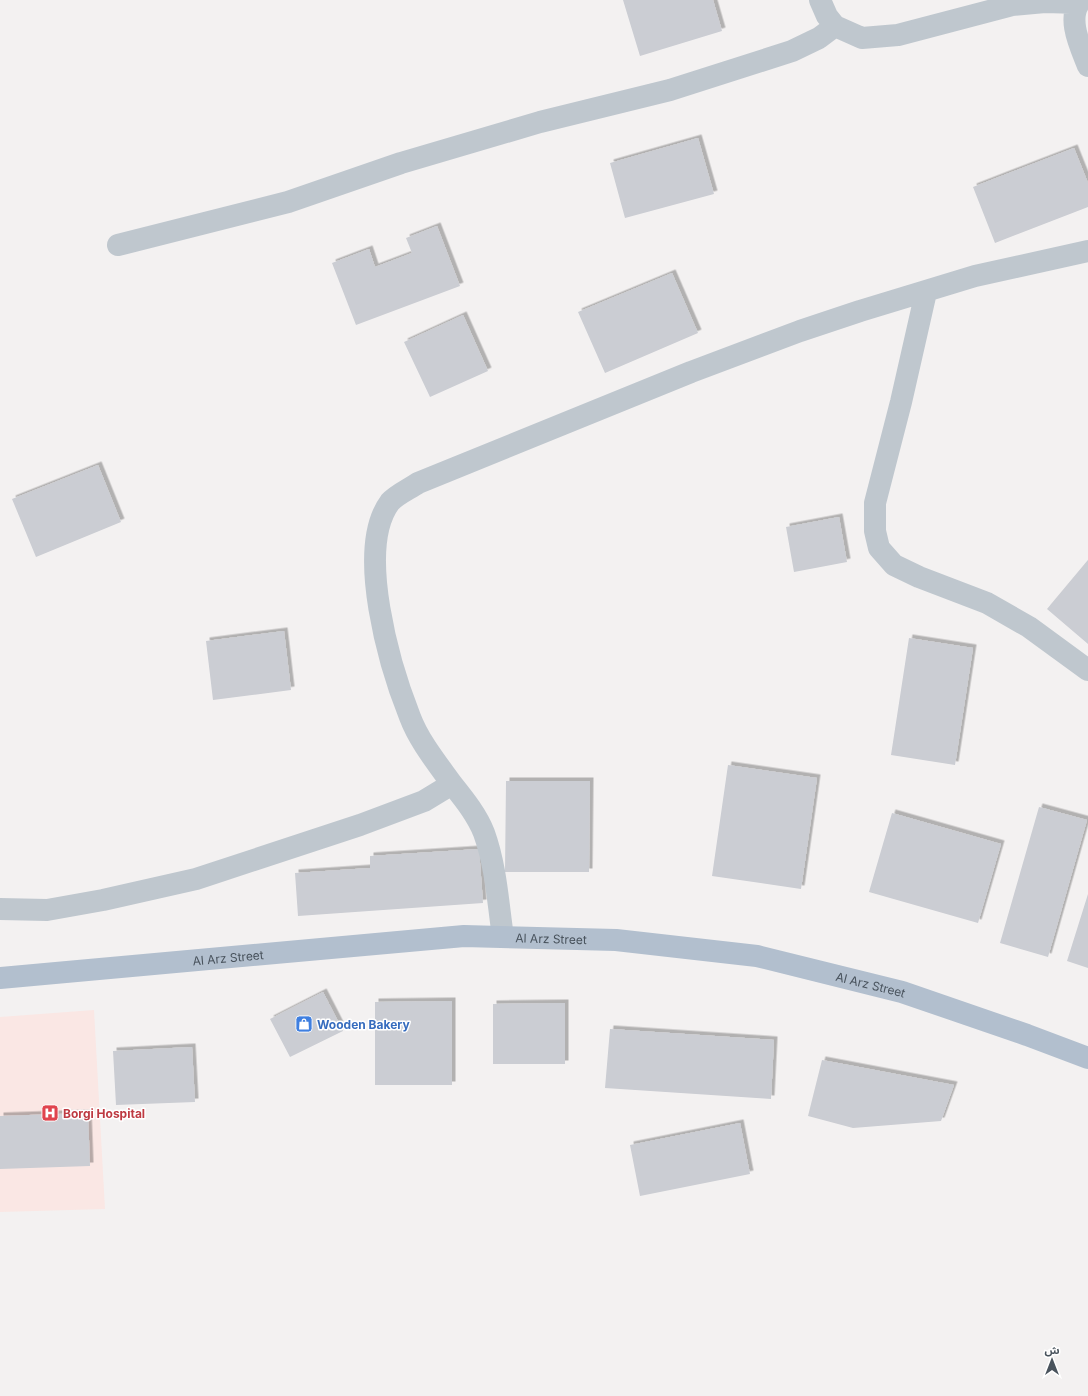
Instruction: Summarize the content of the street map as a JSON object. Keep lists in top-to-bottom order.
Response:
{
  "streets": {
    "main road": ["Al Arz Street"]
  },
  "places": {
    "shop": ["Wooden Bakery"],
    "hospital": ["Borgi Hospital"]
  },
  "north": "top"
}
